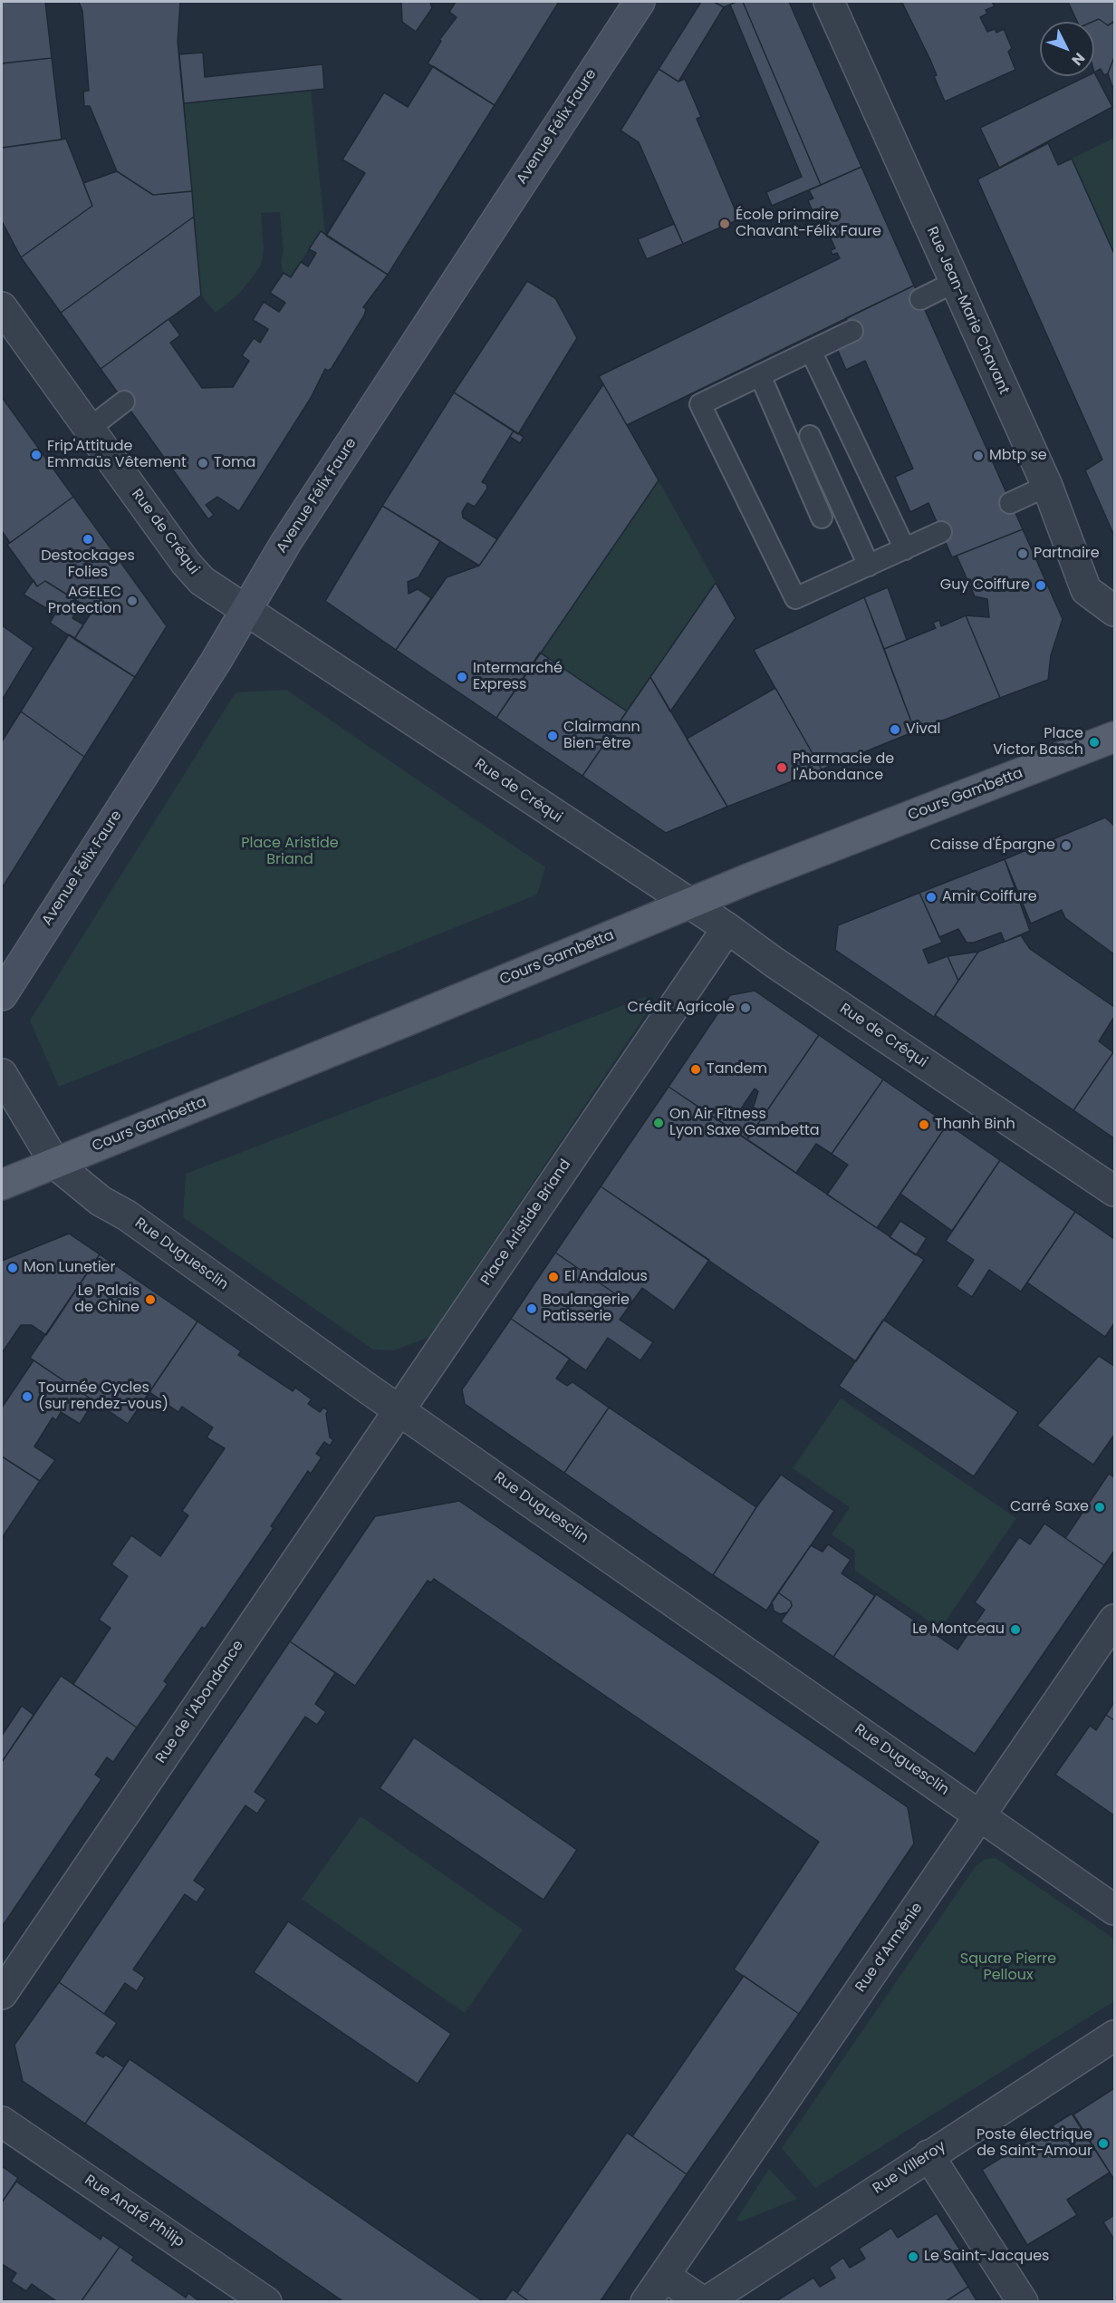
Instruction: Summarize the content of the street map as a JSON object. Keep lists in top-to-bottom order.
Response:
{
  "streets": {
    "main road": ["Cours Gambetta"],
    "street": [
      "Avenue Félix Faure",
      "Rue Jean-Marie Chavant",
      "Rue de Créqui",
      "Place Aristide Briand",
      "Rue Duguesclin",
      "Rue de l'Abondance",
      "Rue d’Arménie",
      "Rue Villeroy",
      "Rue André Philip"
    ]
  },
  "crossings": [
    ["Avenue Félix Faure", "Rue de Créqui"],
    ["Rue de Créqui", "Cours Gambetta"],
    ["Rue de Créqui", "Place Aristide Briand"],
    ["Cours Gambetta", "Rue Duguesclin"],
    ["Place Aristide Briand", "Rue Duguesclin"],
    ["Place Aristide Briand", "Rue de l'Abondance"],
    ["Rue Duguesclin", "Rue de l'Abondance"],
    ["Rue Duguesclin", "Rue d’Arménie"]
  ],
  "parks": ["Place Aristide Briand", "Square Pierre Pelloux"],
  "places": [
    "École primaire Chavant-Félix Faure",
    "Frip'Attitude Emmaüs Vêtement",
    "Mbtp se",
    "Toma",
    "Destockages Folies",
    "Partnaire",
    "Guy Coiffure",
    "AGELEC Protection",
    "Intermarché Express",
    "Vival",
    "Clairmann Bien-être",
    "Place Victor Basch",
    "Pharmacie de l'Abondance",
    "Caisse d'Épargne",
    "Amir Coiffure",
    "Crédit Agricole",
    "Tandem",
    "On Air Fitness Lyon Saxe Gambetta",
    "Thanh Binh",
    "Mon Lunetier",
    "El Andalous",
    "Le Palais de Chine",
    "Boulangerie Patisserie",
    "Tournée Cycles (sur rendez-vous)",
    "Carré Saxe",
    "Le Montceau",
    "Poste électrique de Saint-Amour",
    "Le Saint-Jacques"
  ],
  "north": "bottom right"
}
